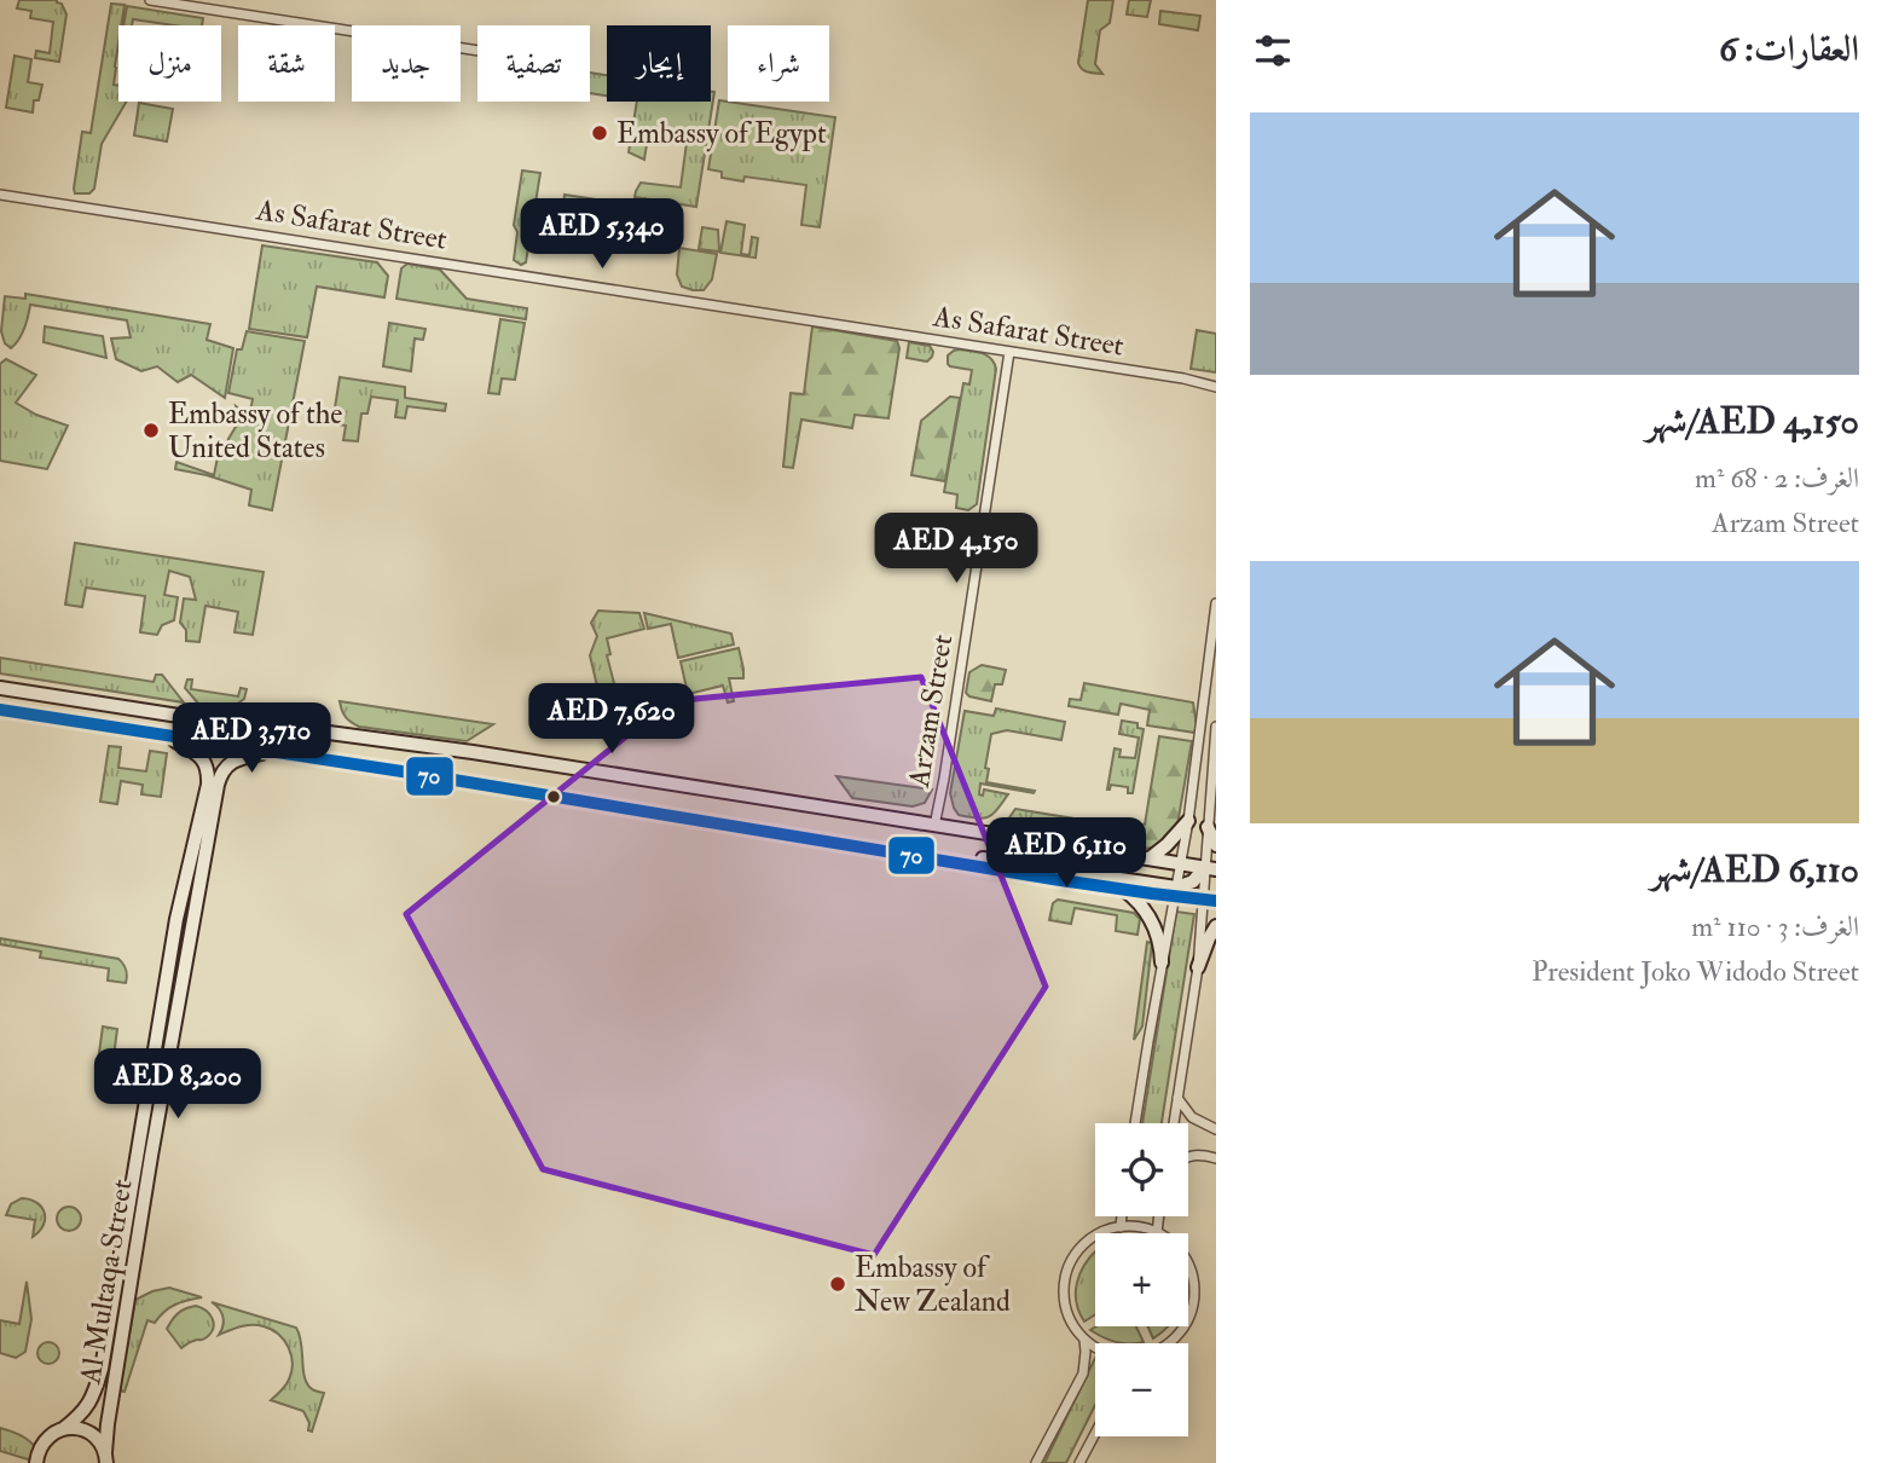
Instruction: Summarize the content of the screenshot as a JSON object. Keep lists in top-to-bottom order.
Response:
{
  "streets": {
    "street": ["As Safarat Street", "Arzam Street", "Al Multaqa Street"]
  },
  "crossings": [
    ["As Safarat Street", "Arzam Street"]
  ],
  "places": ["Embassy of Egypt", "Embassy of the United States", "Embassy of New Zealand"],
  "lines": ["transit line 70"],
  "page": {
    "heading": "العقارات: 6",
    "chip": [
      "شراء",
      "إيجار",
      "تصفية",
      "جديد",
      "شقة",
      "منزل"
    ],
    "list": [
      {
        "name": "AED 4,150/شهر",
        "note": "الغرف: 2 · 68 m² · Arzam Street"
      },
      {
        "name": "AED 6,110/شهر",
        "note": "الغرف: 3 · 110 m² · President Joko Widodo Street"
      }
    ],
    "price": [
      "AED 5,340",
      "AED 4,150",
      "AED 7,620",
      "AED 3,710",
      "AED 6,110",
      "AED 8,200"
    ],
    "map_buttons": ["+", "−"]
  }
}
